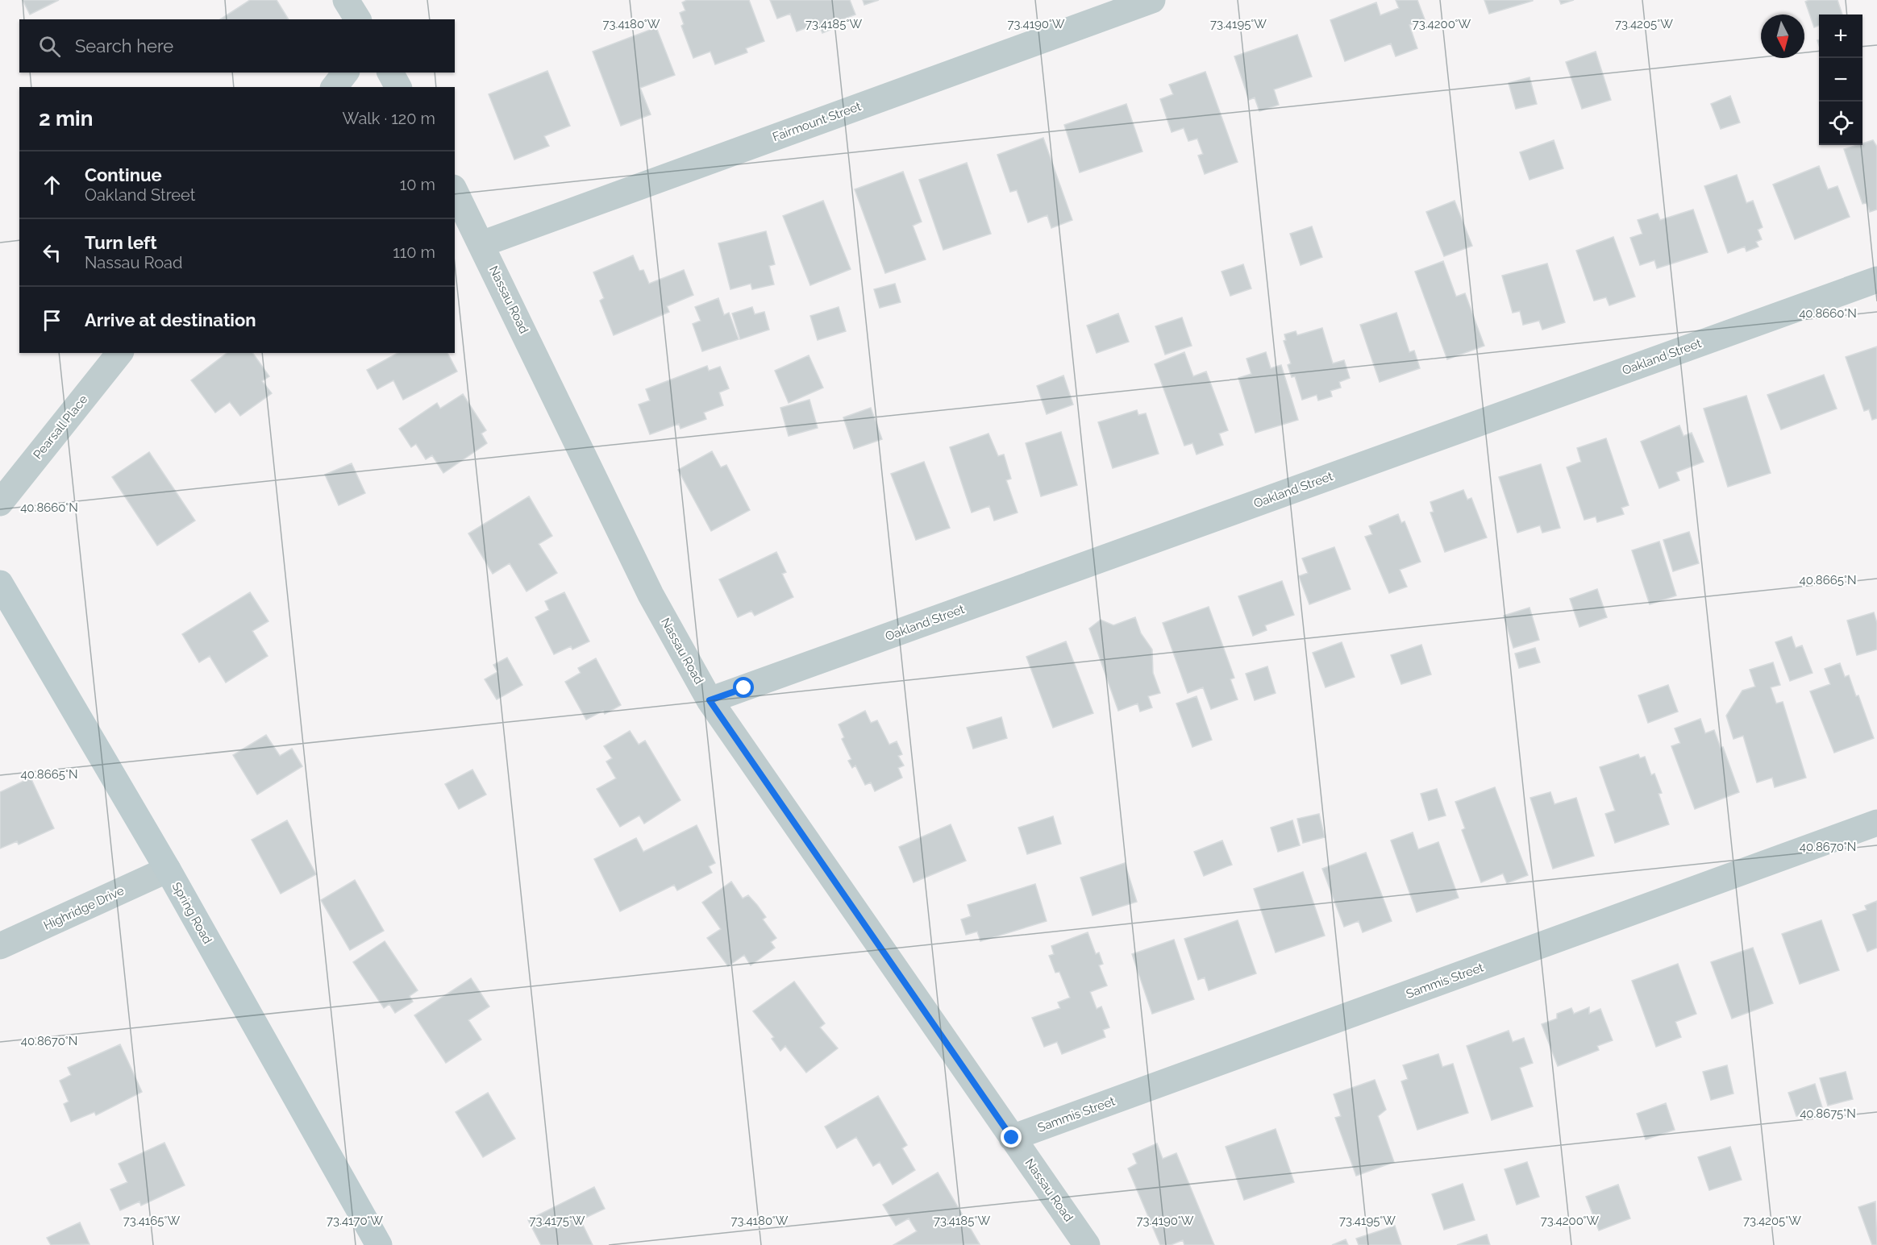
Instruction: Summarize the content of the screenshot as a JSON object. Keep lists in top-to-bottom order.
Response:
{
  "streets": {
    "main road": ["Spring Road"],
    "street": [
      "Fairmount Street",
      "Nassau Road",
      "Oakland Street",
      "Pearsall Place",
      "Highridge Drive",
      "Sammis Street"
    ]
  },
  "crossings": [
    ["Fairmount Street", "Nassau Road"],
    ["Nassau Road", "Oakland Street"],
    ["Nassau Road", "Sammis Street"],
    ["Highridge Drive", "Spring Road"]
  ],
  "north": "bottom",
  "page": {
    "map_buttons": ["+", "−"],
    "search": "Search here",
    "heading": ["2 min", "Walk · 120 m"],
    "list": [
      ["Continue", "Oakland Street", "10 m"],
      ["Turn left", "Nassau Road", "110 m"],
      "Arrive at destination"
    ]
  },
  "coordinates": [
    "73.4180°W",
    "73.4185°W",
    "73.4190°W",
    "73.4195°W",
    "73.4200°W",
    "73.4205°W",
    "40.8660°N",
    "40.8665°N",
    "40.8670°N",
    "40.8675°N",
    "73.4165°W",
    "73.4170°W",
    "73.4175°W"
  ]
}
